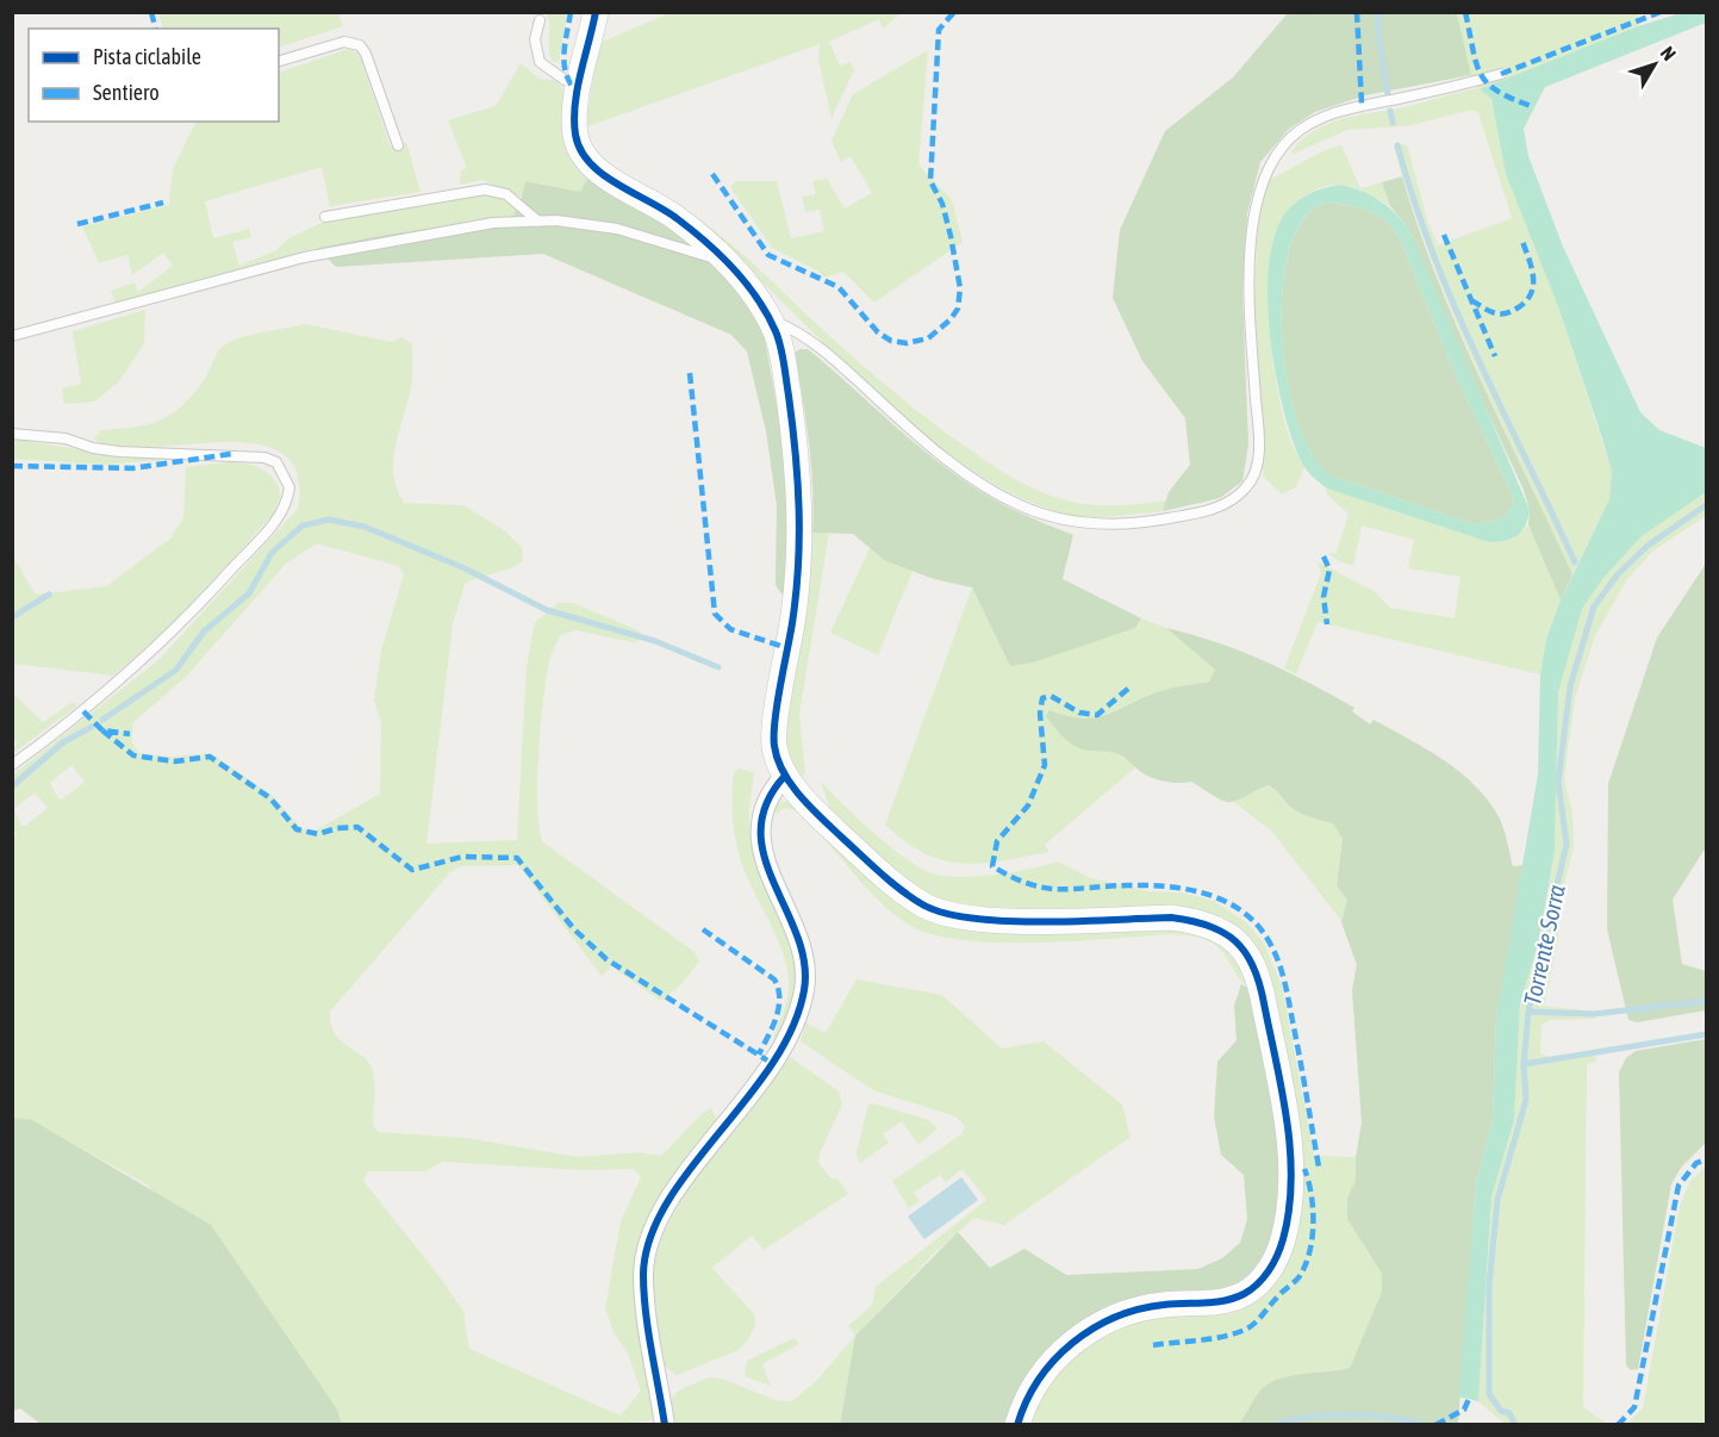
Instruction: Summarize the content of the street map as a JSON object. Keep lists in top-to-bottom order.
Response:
{
  "water": ["Torrente Sorra"],
  "legend": ["Pista ciclabile", "Sentiero"],
  "north": "top right"
}
